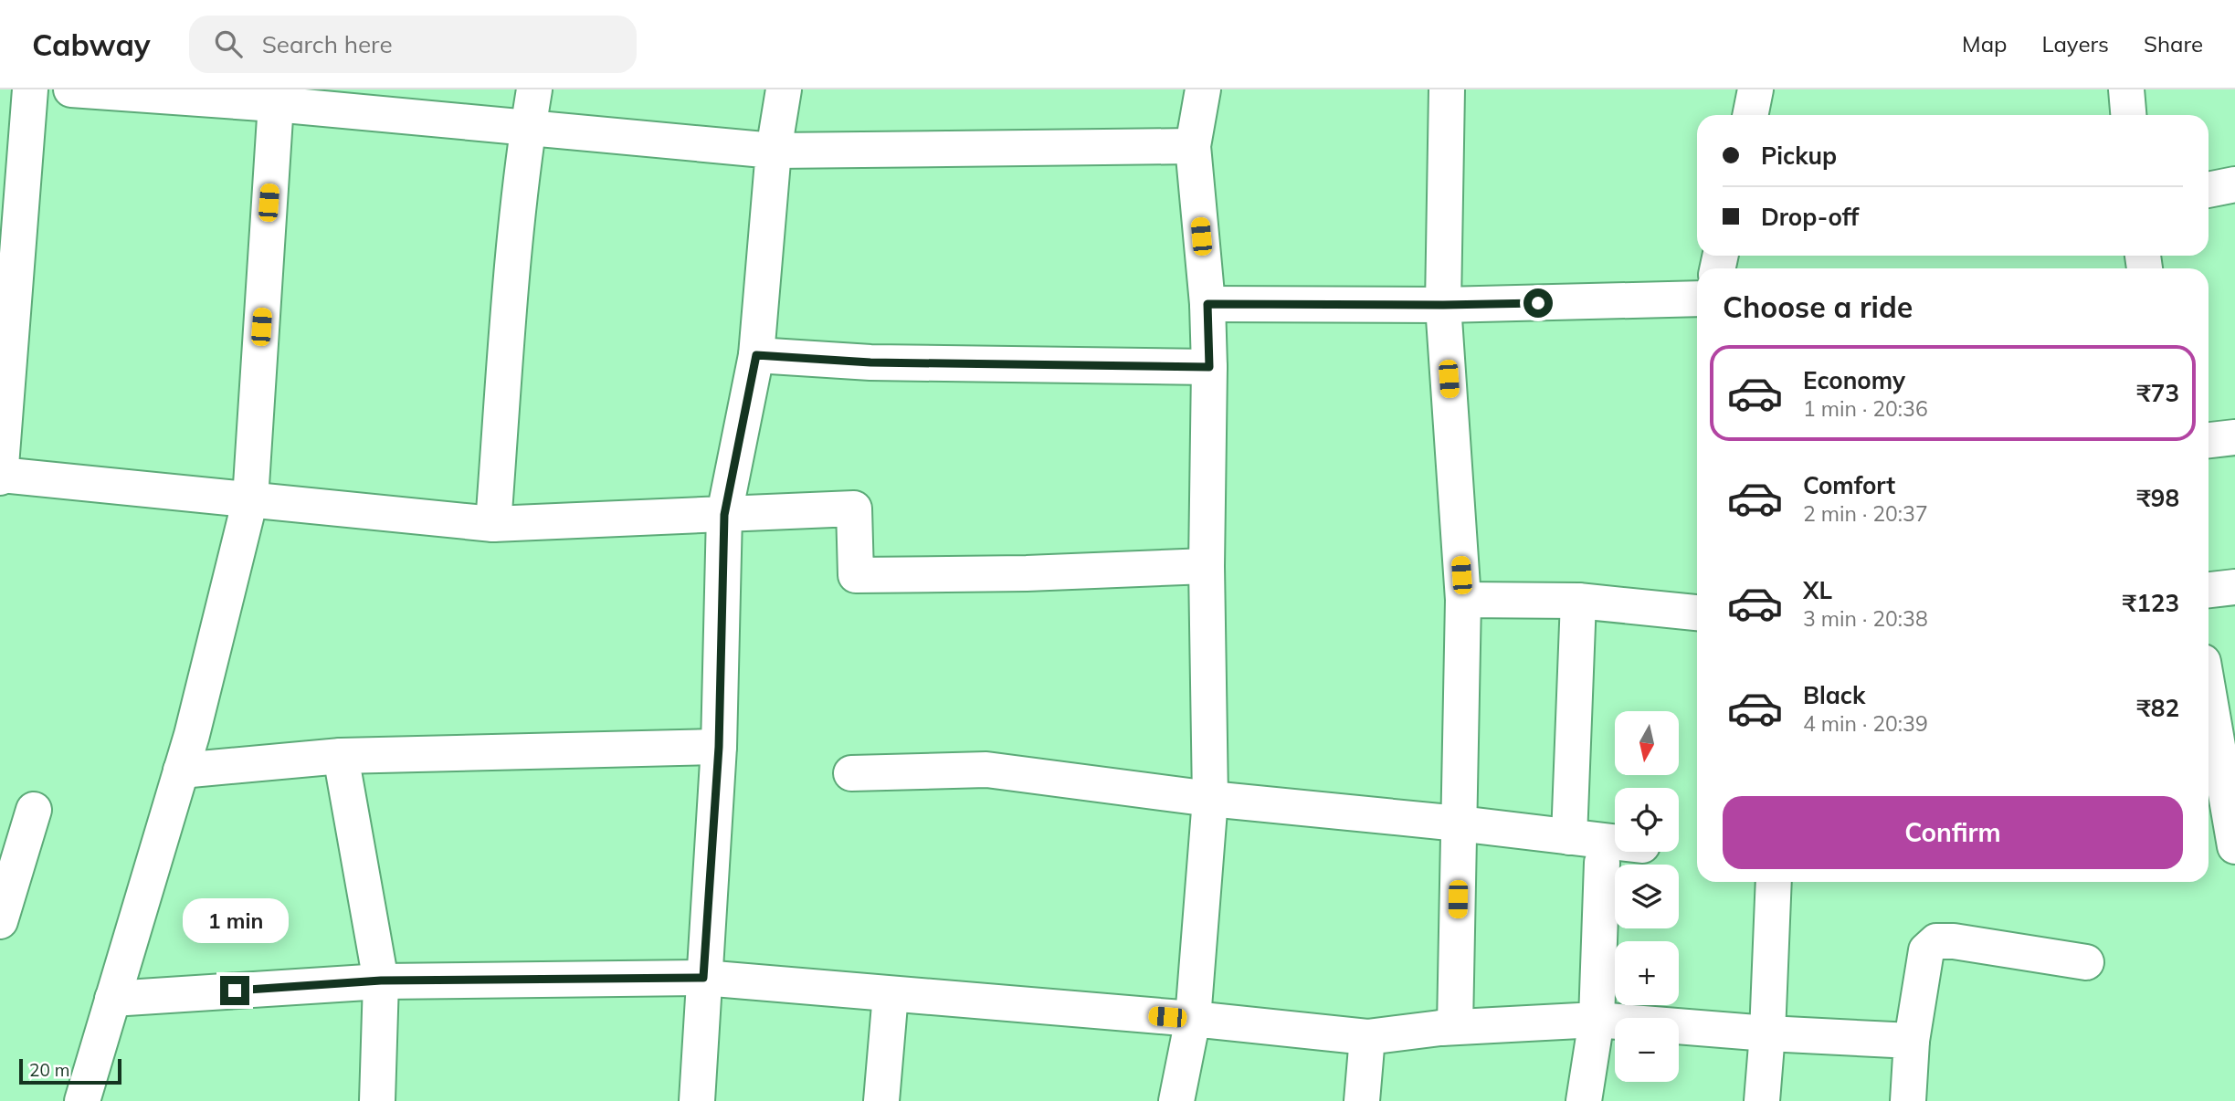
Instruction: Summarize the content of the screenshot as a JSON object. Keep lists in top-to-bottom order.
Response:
{
  "scale_bar": "20 m",
  "north": "bottom",
  "page": {
    "header": "Cabway",
    "search": "Search here",
    "nav": ["Map", "Layers", "Share"],
    "banner": ["Pickup", "Drop-off"],
    "heading": "Choose a ride",
    "list": [
      {
        "name": "Economy",
        "note": "1 min · 20:36",
        "value": "₹73"
      },
      {
        "name": "Comfort",
        "note": "2 min · 20:37",
        "value": "₹98"
      },
      {
        "name": "XL",
        "note": "3 min · 20:38",
        "value": "₹123"
      },
      {
        "name": "Black",
        "note": "4 min · 20:39",
        "value": "₹82"
      }
    ],
    "map_buttons": ["+", "−"],
    "buttons": "Confirm",
    "bubble": "1 min",
    "scale": "20 m"
  }
}
